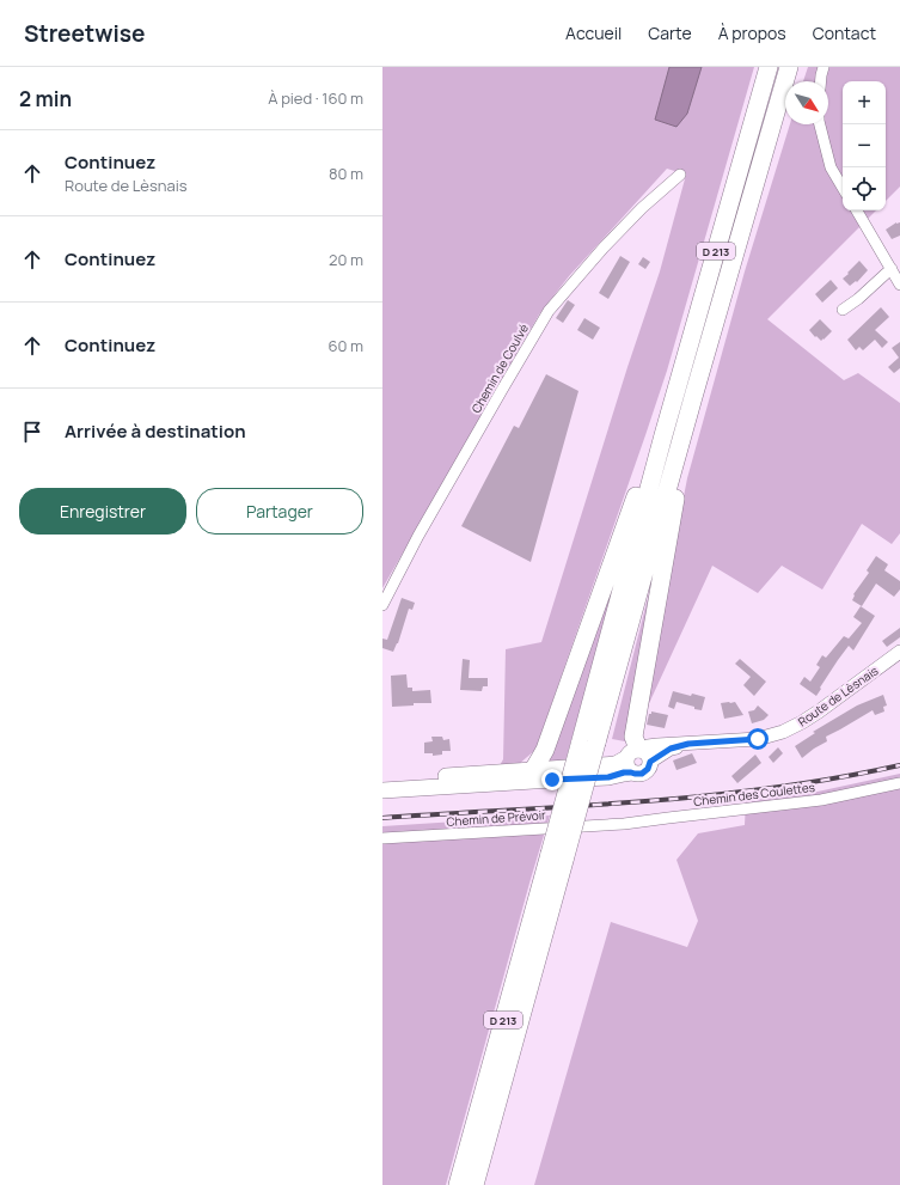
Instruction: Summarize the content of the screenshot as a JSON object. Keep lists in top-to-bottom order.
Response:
{
  "streets": {
    "highway": ["D 213"],
    "street": [
      "Chemin de Coulvé",
      "Route de Lèsnais",
      "Chemin des Coulettes",
      "Chemin de Prévoir"
    ]
  },
  "crossings": [
    ["Chemin des Coulettes", "Chemin de Prévoir"]
  ],
  "north": "bottom right",
  "page": {
    "header": "Streetwise",
    "nav": [
      "Accueil",
      "Carte",
      "À propos",
      "Contact"
    ],
    "heading": ["2 min", "À pied · 160 m"],
    "map_buttons": ["+", "−"],
    "list": [
      ["Continuez", "Route de Lèsnais", "80 m"],
      ["Continuez", "20 m"],
      ["Continuez", "60 m"],
      "Arrivée à destination"
    ],
    "buttons": ["Enregistrer", "Partager"]
  }
}
